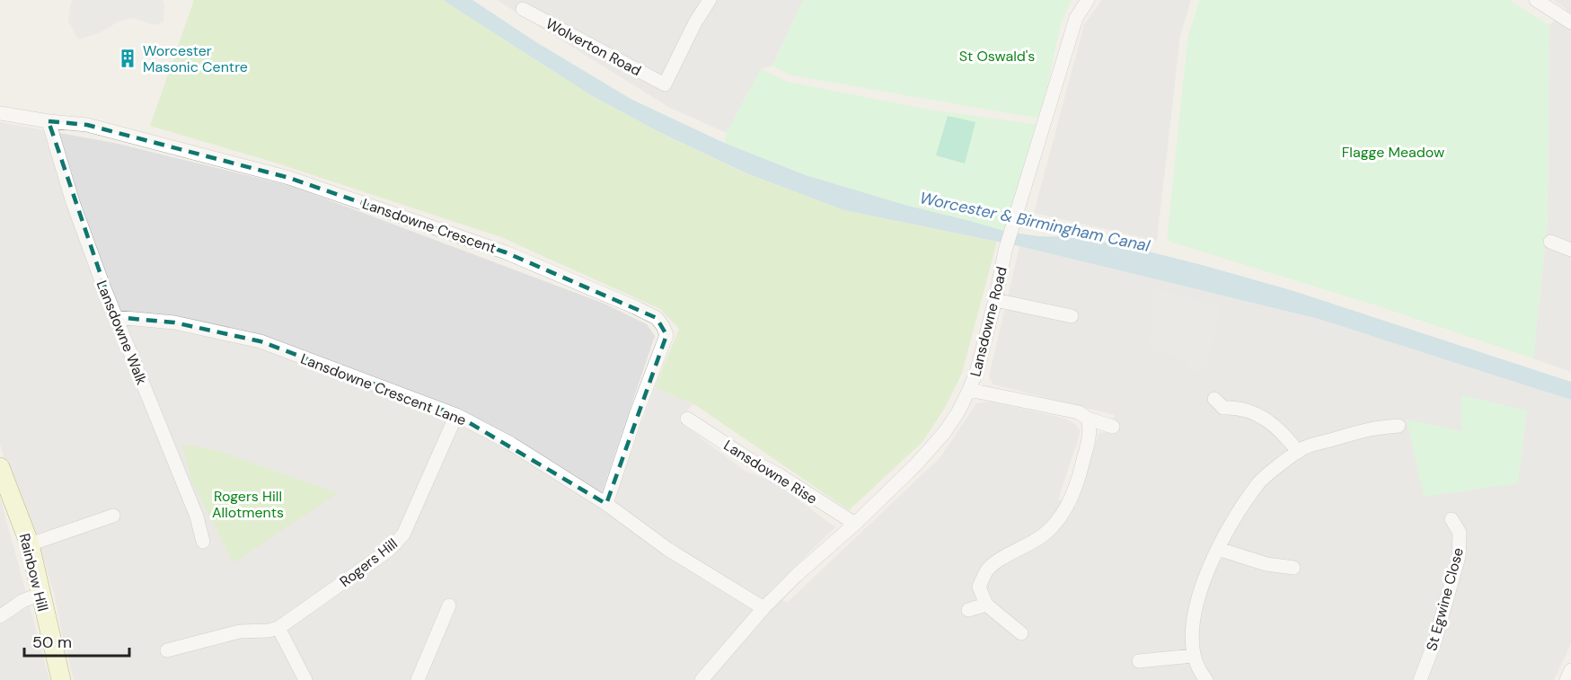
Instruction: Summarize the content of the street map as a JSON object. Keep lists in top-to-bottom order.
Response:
{
  "streets": {
    "main road": ["Rainbow Hill"],
    "street": [
      "Wolverton Road",
      "Lansdowne Crescent",
      "Lansdowne Road",
      "Lansdowne Walk",
      "Lansdowne Crescent Lane",
      "Lansdowne Rise",
      "Rogers Hill",
      "St Egwine Close"
    ]
  },
  "crossings": [
    ["Lansdowne Crescent", "Lansdowne Walk"],
    ["Lansdowne Crescent", "Lansdowne Crescent Lane"],
    ["Lansdowne Road", "Lansdowne Crescent Lane"],
    ["Lansdowne Road", "Lansdowne Rise"],
    ["Lansdowne Walk", "Lansdowne Crescent Lane"],
    ["Lansdowne Crescent Lane", "Rogers Hill"]
  ],
  "water": ["Worcester & Birmingham Canal"],
  "parks": ["St Oswald's", "Flagge Meadow", "Rogers Hill Allotments"],
  "places": {
    "building": ["Worcester Masonic Centre"]
  },
  "scale_bar": "50 m"
}
